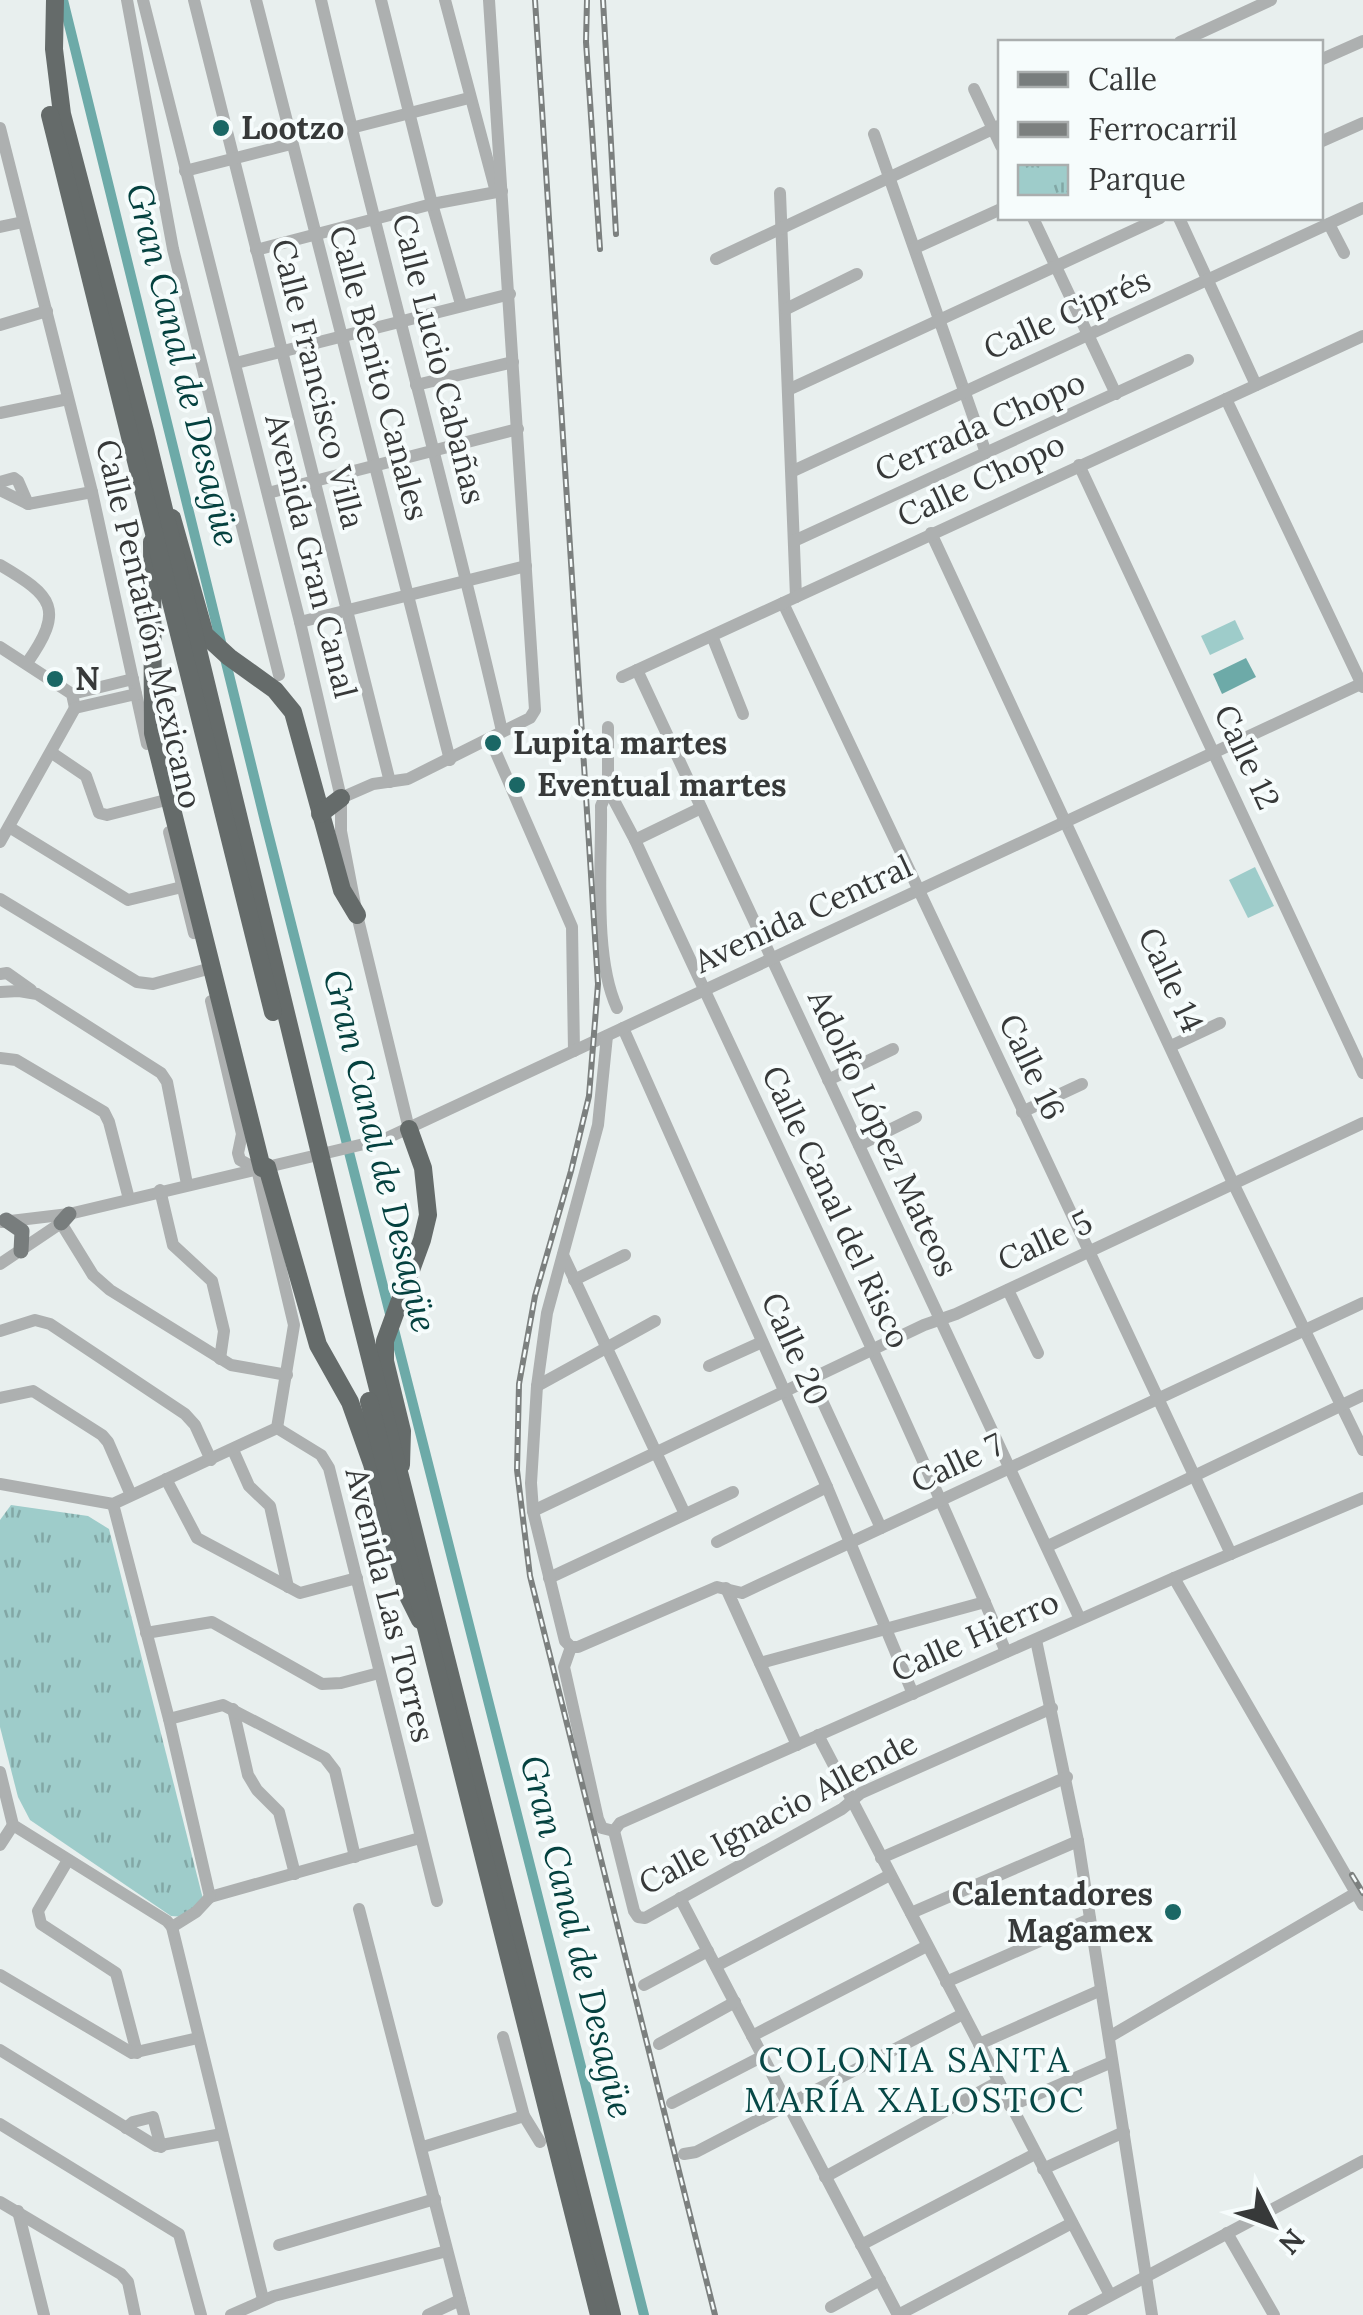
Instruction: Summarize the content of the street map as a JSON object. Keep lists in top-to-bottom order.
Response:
{
  "streets": {
    "street": [
      "Calle Ciprés",
      "Calle Lucio Cabañas",
      "Calle Benito Canales",
      "Calle Francisco Villa",
      "Cerrada Chopo",
      "Calle Chopo",
      "Avenida Gran Canal",
      "Calle Pentatlón Mexicano",
      "Calle 12",
      "Avenida Central",
      "Calle 14",
      "Calle 16",
      "Adolfo López Mateos",
      "Calle Canal del Risco",
      "Calle 5",
      "Calle 20",
      "Calle 7",
      "Avenida Las Torres",
      "Calle Hierro",
      "Calle Ignacio Allende"
    ]
  },
  "crossings": [
    ["Calle Chopo", "Calle 12"],
    ["Calle Chopo", "Calle 14"],
    ["Calle Chopo", "Calle 16"],
    ["Calle Chopo", "Adolfo López Mateos"],
    ["Avenida Gran Canal", "Avenida Central"],
    ["Calle Pentatlón Mexicano", "Avenida Central"],
    ["Calle 12", "Avenida Central"],
    ["Avenida Central", "Calle 14"],
    ["Avenida Central", "Calle 16"],
    ["Avenida Central", "Adolfo López Mateos"],
    ["Avenida Central", "Calle Canal del Risco"],
    ["Avenida Central", "Calle 20"],
    ["Calle 14", "Calle 5"],
    ["Calle 14", "Calle 7"],
    ["Calle 16", "Calle 5"],
    ["Calle 16", "Calle 7"],
    ["Calle 16", "Calle Hierro"],
    ["Adolfo López Mateos", "Calle 5"],
    ["Adolfo López Mateos", "Calle 7"],
    ["Adolfo López Mateos", "Calle Hierro"],
    ["Calle Canal del Risco", "Calle 5"],
    ["Calle Canal del Risco", "Calle 7"],
    ["Calle Canal del Risco", "Calle Hierro"],
    ["Calle 5", "Calle 20"],
    ["Calle 20", "Calle 7"],
    ["Calle 20", "Calle Hierro"],
    ["Calle Hierro", "Calle Ignacio Allende"]
  ],
  "districts": ["COLONIA SANTA MARÍA XALOSTOC"],
  "water": ["Gran Canal de Desagüe"],
  "places": [
    "Lootzo",
    "N",
    "Lupita martes",
    "Eventual martes",
    "Calentadores Magamex"
  ],
  "legend": ["Calle", "Ferrocarril", "Parque"],
  "north": "bottom right"
}
